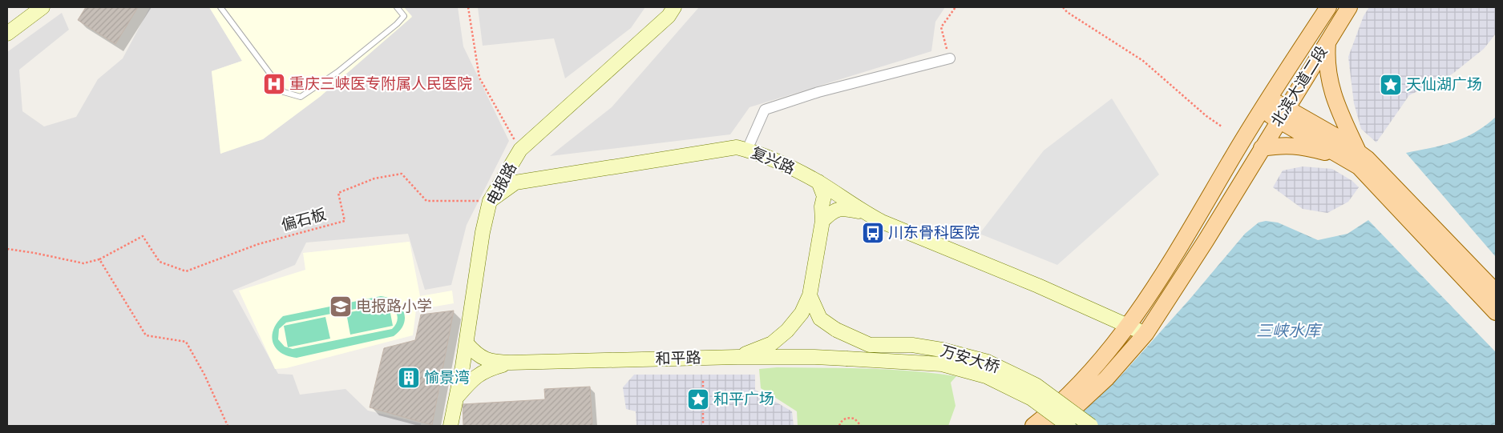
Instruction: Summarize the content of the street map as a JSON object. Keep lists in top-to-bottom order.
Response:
{
  "streets": {
    "main road": [
      "北滨大道二段",
      "复兴路",
      "电报路",
      "和平路",
      "万安大桥"
    ],
    "path": ["偏石板"]
  },
  "crossings": [
    ["北滨大道二段", "复兴路"],
    ["复兴路", "电报路"],
    ["复兴路", "偏石板"],
    ["电报路", "偏石板"],
    ["电报路", "和平路"],
    ["和平路", "万安大桥"]
  ],
  "water": ["三峡水库"],
  "places": {
    "hospital": ["重庆三峡医专附属人民医院"],
    "place": ["天仙湖广场", "和平广场"],
    "bus stop": ["川东骨科医院"],
    "school or university": ["电报路小学"],
    "building": ["愉景湾"]
  }
}
